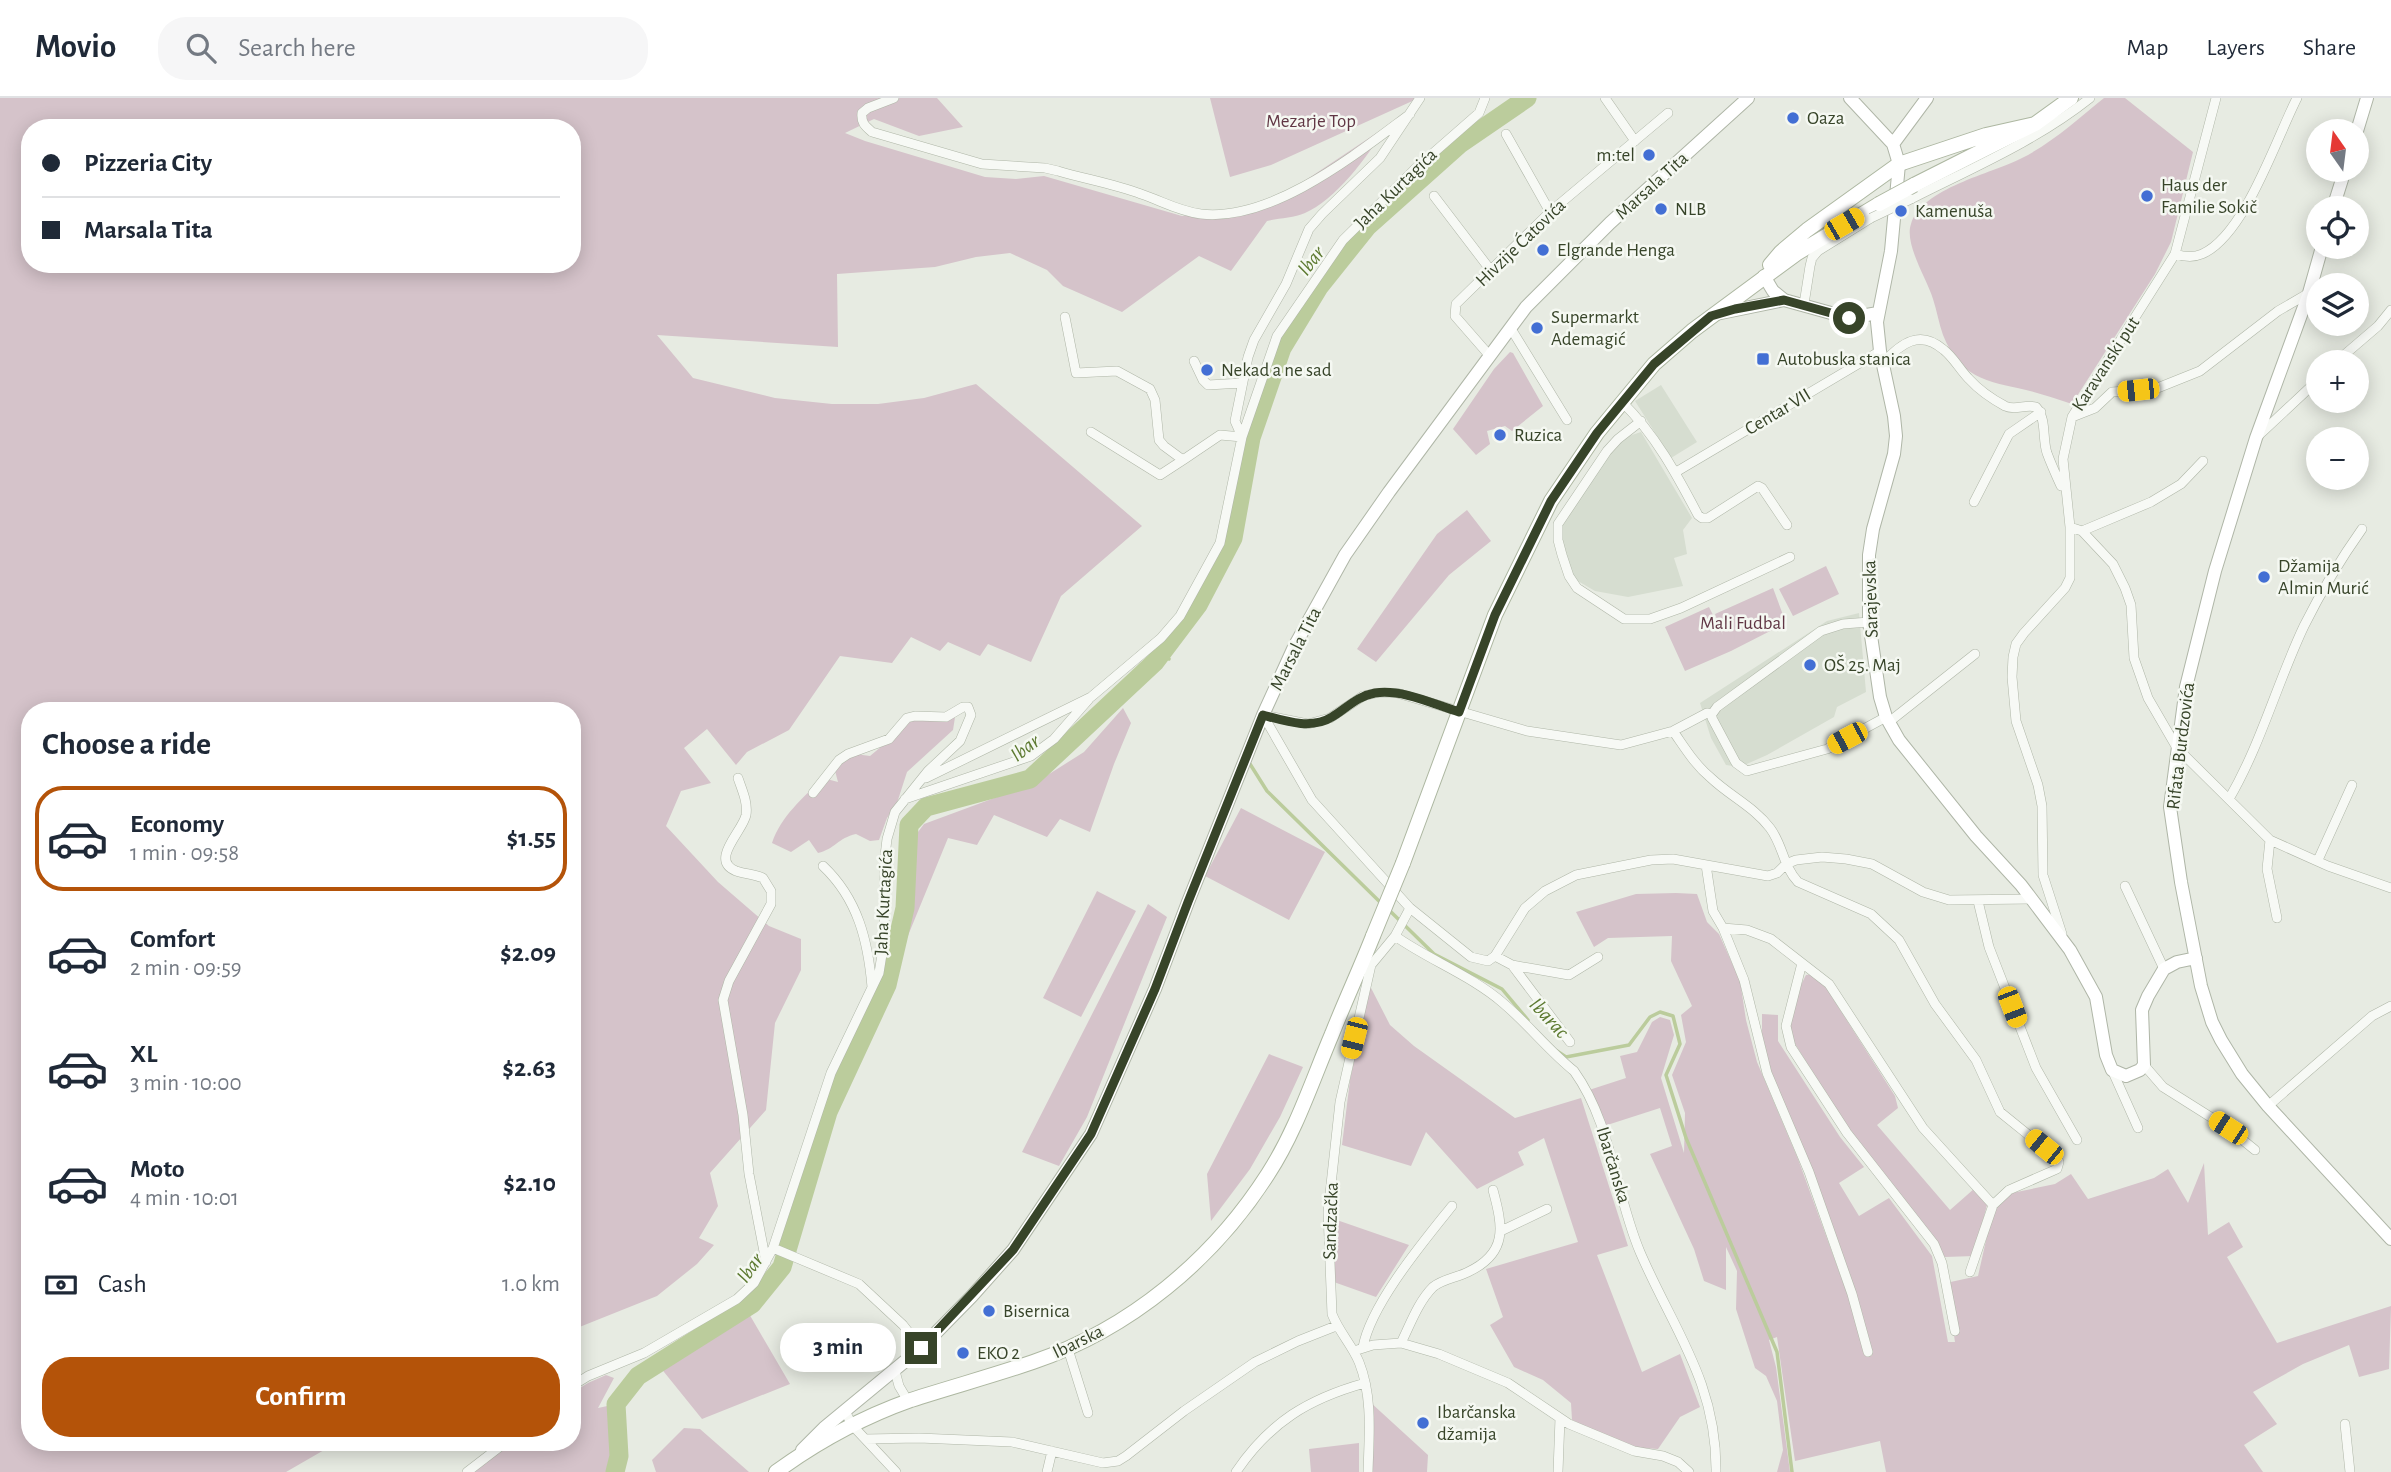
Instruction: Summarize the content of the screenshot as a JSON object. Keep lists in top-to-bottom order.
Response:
{
  "streets": {
    "main road": ["Ibarska"],
    "street": [
      "Marsala Tita",
      "Jaha Kurtagića",
      "Hivzije Ćatovića",
      "Karavanski put",
      "Centar VII",
      "Sarajevska",
      "Rifata Burdzovića",
      "Ibarčanska",
      "Sandzačka"
    ]
  },
  "crossings": [
    ["Marsala Tita", "Hivzije Ćatovića"],
    ["Marsala Tita", "Ibarska"],
    ["Karavanski put", "Sarajevska"],
    ["Centar VII", "Sarajevska"],
    ["Sandzačka", "Ibarska"]
  ],
  "water": ["Ibar", "Ibarac"],
  "parks": ["Mezarje Top", "Mali Fudbal"],
  "places": {
    "other": [
      "Oaza",
      "m:tel",
      "Haus der Familie Sokič",
      "NLB",
      "Kamenuša",
      "Elgrande Henga",
      "Supermarkt Ademagić",
      "Nekad a ne sad",
      "Ruzica",
      "Džamija Almin Murić",
      "OŠ 25. Maj",
      "Bisernica",
      "EKO 2",
      "Ibarčanska džamija"
    ],
    "transit": ["Autobuska stanica"]
  },
  "north": "top",
  "page": {
    "header": "Movio",
    "search": "Search here",
    "nav": ["Map", "Layers", "Share"],
    "map_buttons": ["+", "−"],
    "banner": ["Pizzeria City", "Marsala Tita"],
    "heading": "Choose a ride",
    "list": [
      {
        "name": "Economy",
        "note": "1 min · 09:58",
        "value": "$1.55"
      },
      {
        "name": "Comfort",
        "note": "2 min · 09:59",
        "value": "$2.09"
      },
      {
        "name": "XL",
        "note": "3 min · 10:00",
        "value": "$2.63"
      },
      {
        "name": "Moto",
        "note": "4 min · 10:01",
        "value": "$2.10"
      }
    ],
    "pay": ["Cash", "1.0 km"],
    "bubble": "3 min",
    "buttons": "Confirm"
  }
}
